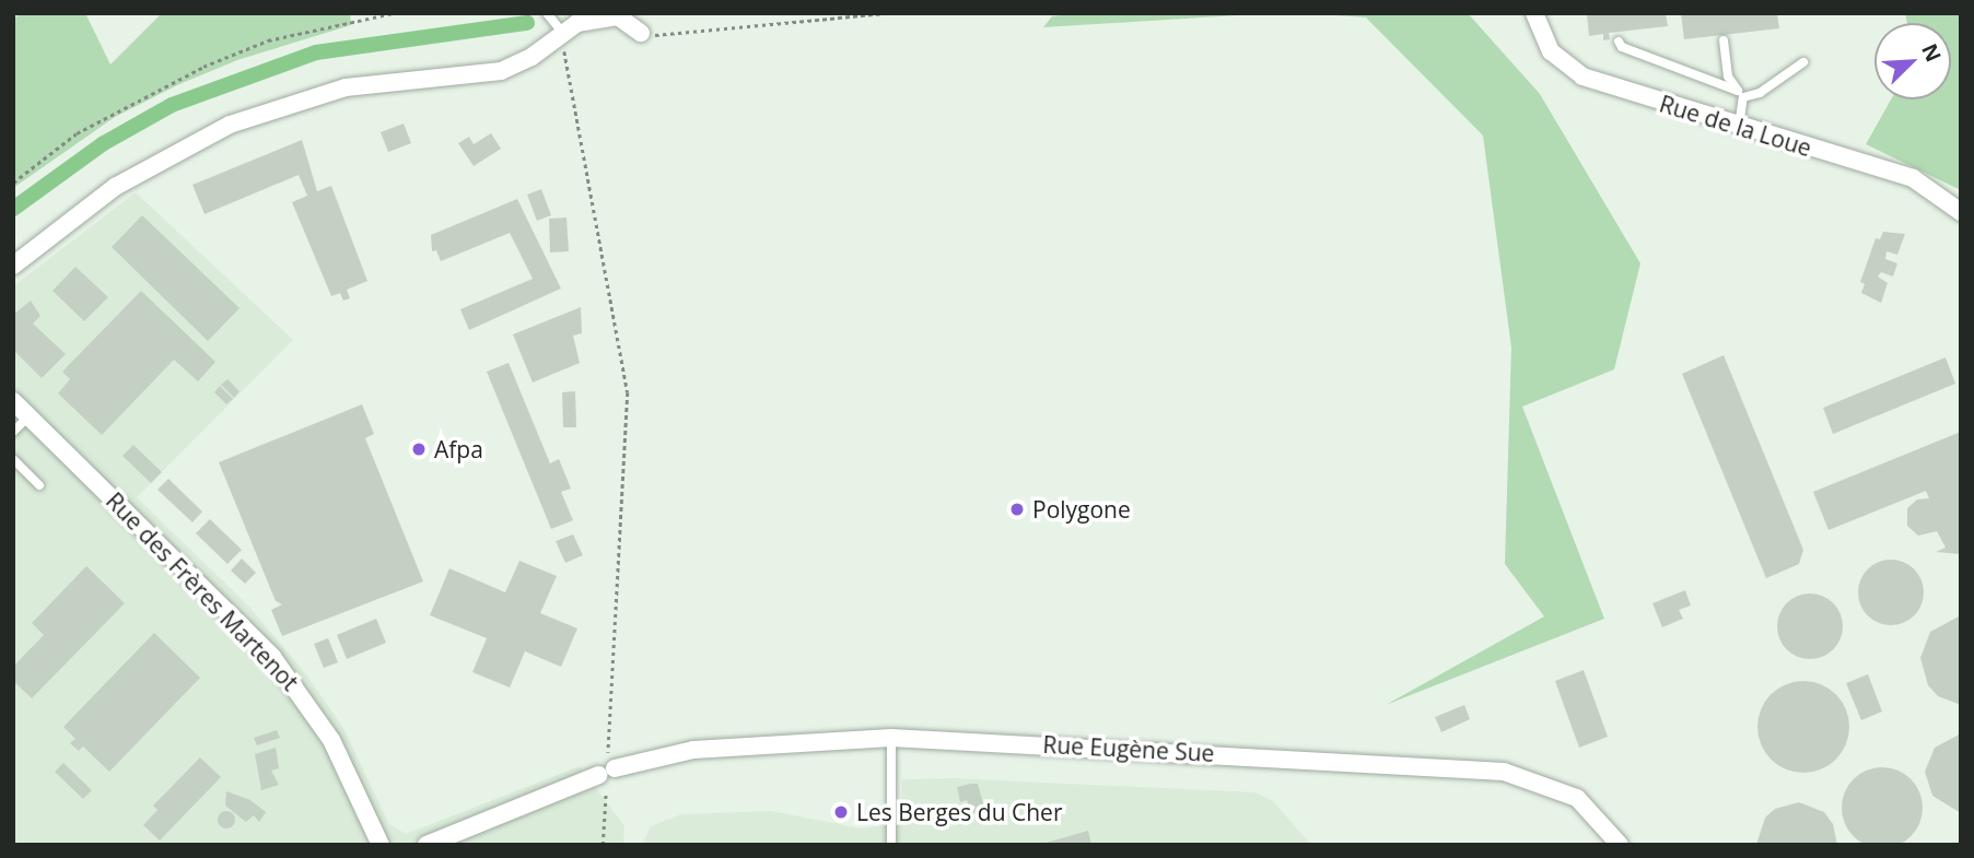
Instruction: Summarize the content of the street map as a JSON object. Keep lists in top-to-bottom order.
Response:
{
  "streets": {
    "street": ["Rue de la Loue", "Rue des Frères Martenot", "Rue Eugène Sue"]
  },
  "places": ["Afpa", "Polygone", "Les Berges du Cher"],
  "north": "top right"
}
